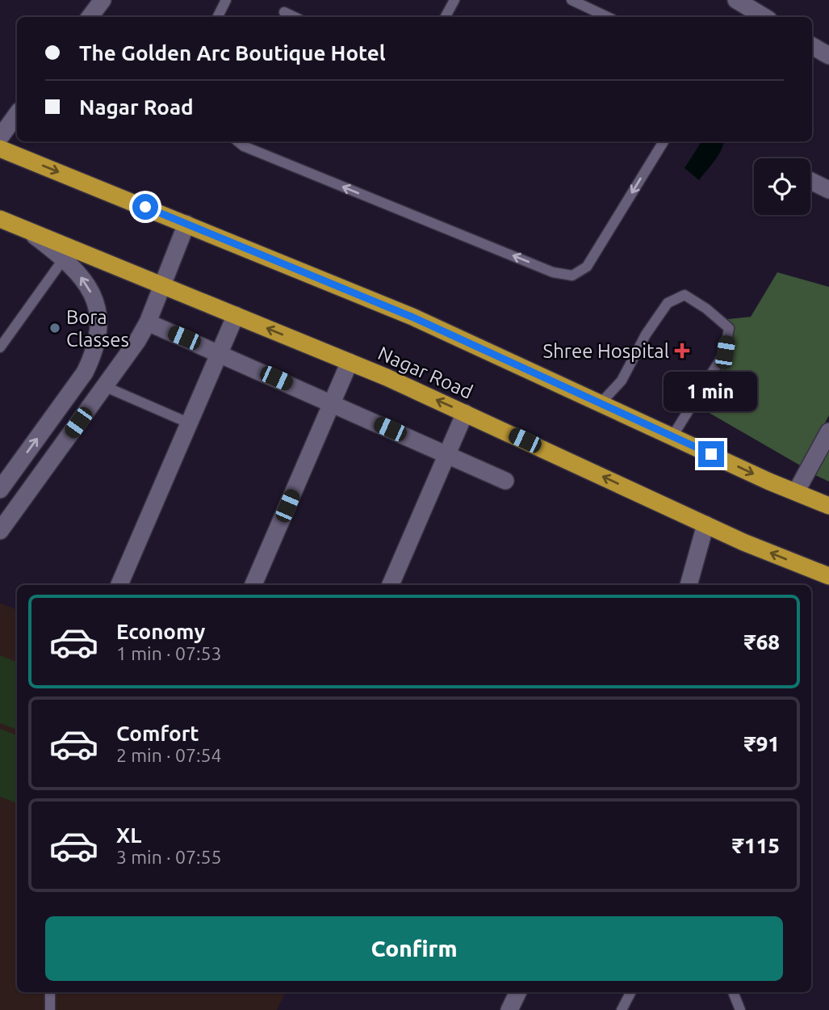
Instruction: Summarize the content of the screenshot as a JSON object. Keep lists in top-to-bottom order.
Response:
{
  "streets": {
    "highway": ["Nagar Road"]
  },
  "places": {
    "other": ["Bora Classes"],
    "health": ["Shree Hospital"]
  },
  "page": {
    "banner": ["The Golden Arc Boutique Hotel", "Nagar Road"],
    "bubble": "1 min",
    "list": [
      {
        "name": "Economy",
        "note": "1 min · 07:53",
        "value": "₹68"
      },
      {
        "name": "Comfort",
        "note": "2 min · 07:54",
        "value": "₹91"
      },
      {
        "name": "XL",
        "note": "3 min · 07:55",
        "value": "₹115"
      }
    ],
    "buttons": "Confirm"
  }
}
